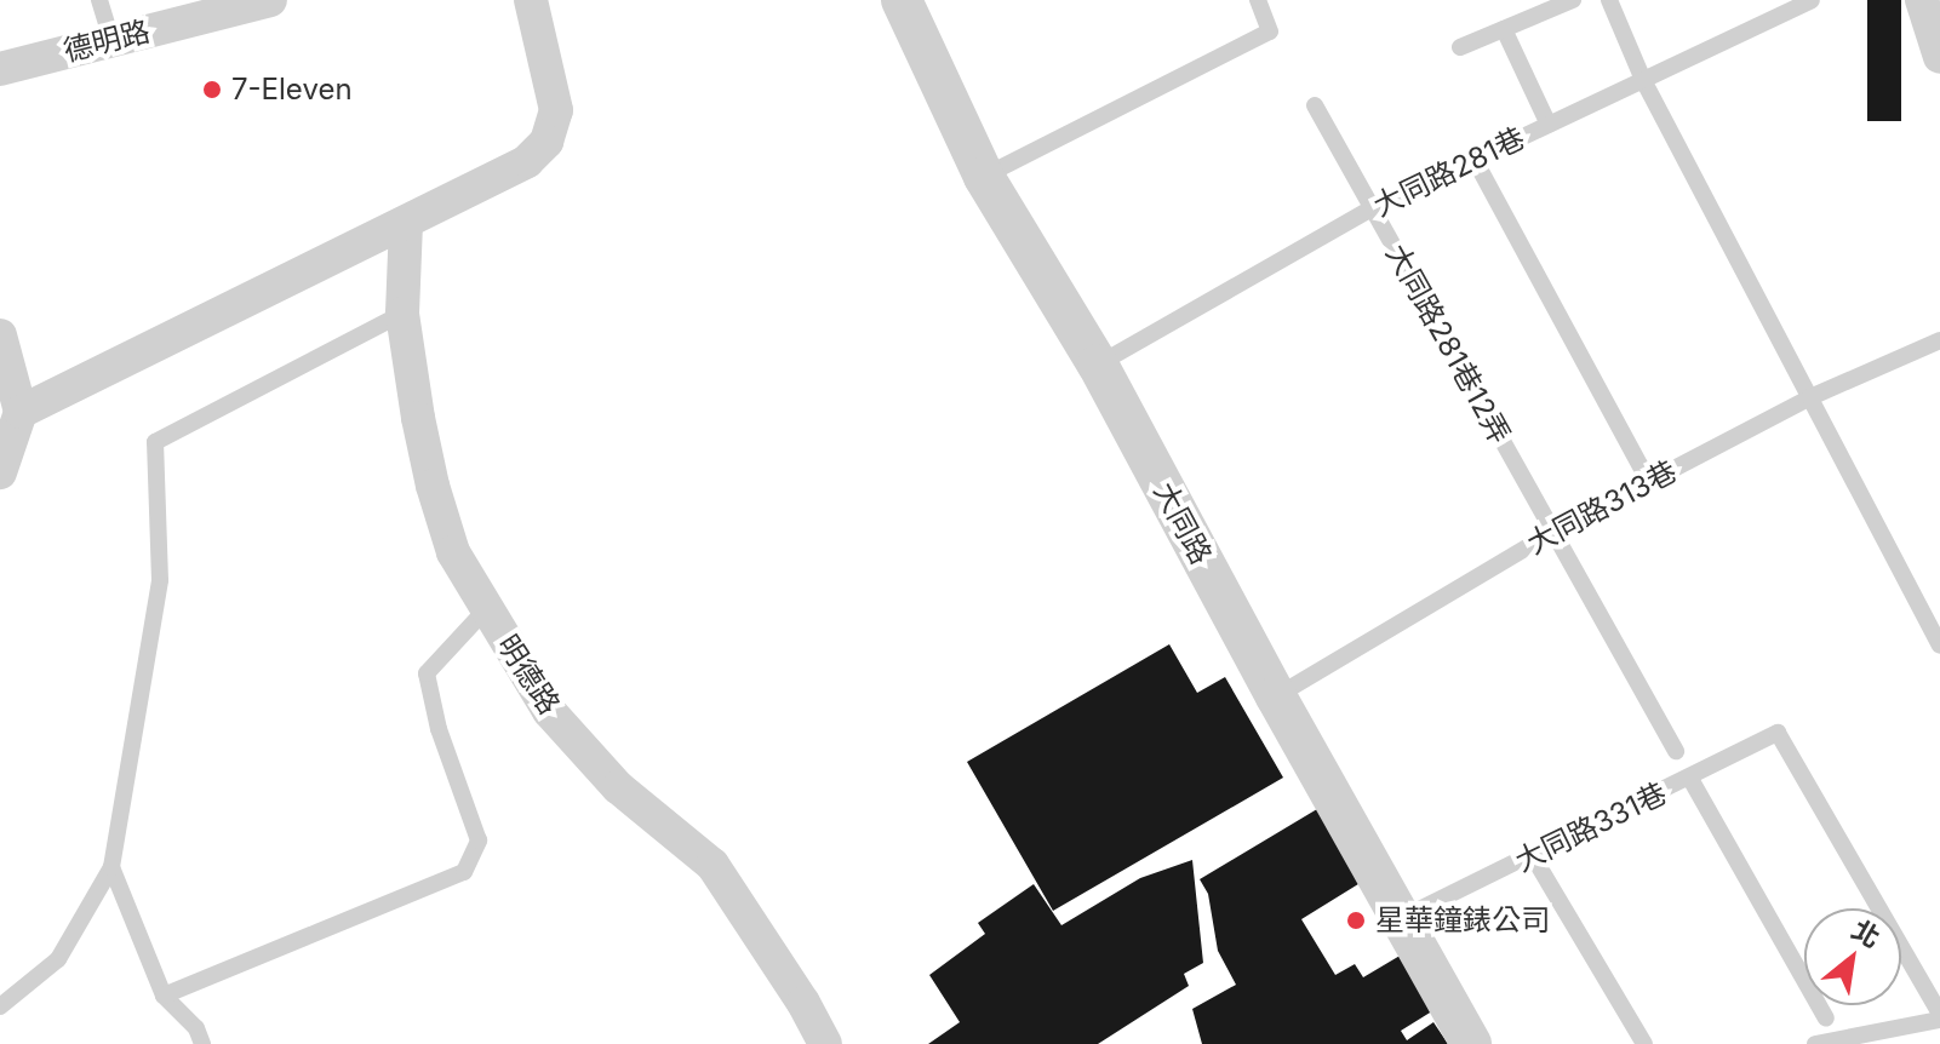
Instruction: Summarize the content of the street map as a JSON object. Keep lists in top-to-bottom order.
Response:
{
  "streets": {
    "street": ["德明路", "大同路", "明德路"],
    "lane": [
      "大同路281巷",
      "大同路281巷12弄",
      "大同路313巷",
      "大同路331巷"
    ]
  },
  "crossings": [
    ["大同路281巷", "大同路281巷12弄"],
    ["大同路281巷", "大同路"],
    ["大同路281巷12弄", "大同路313巷"],
    ["大同路313巷", "大同路"],
    ["大同路", "大同路331巷"]
  ],
  "places": ["7-Eleven", "星華鐘錶公司"],
  "north": "top right"
}
